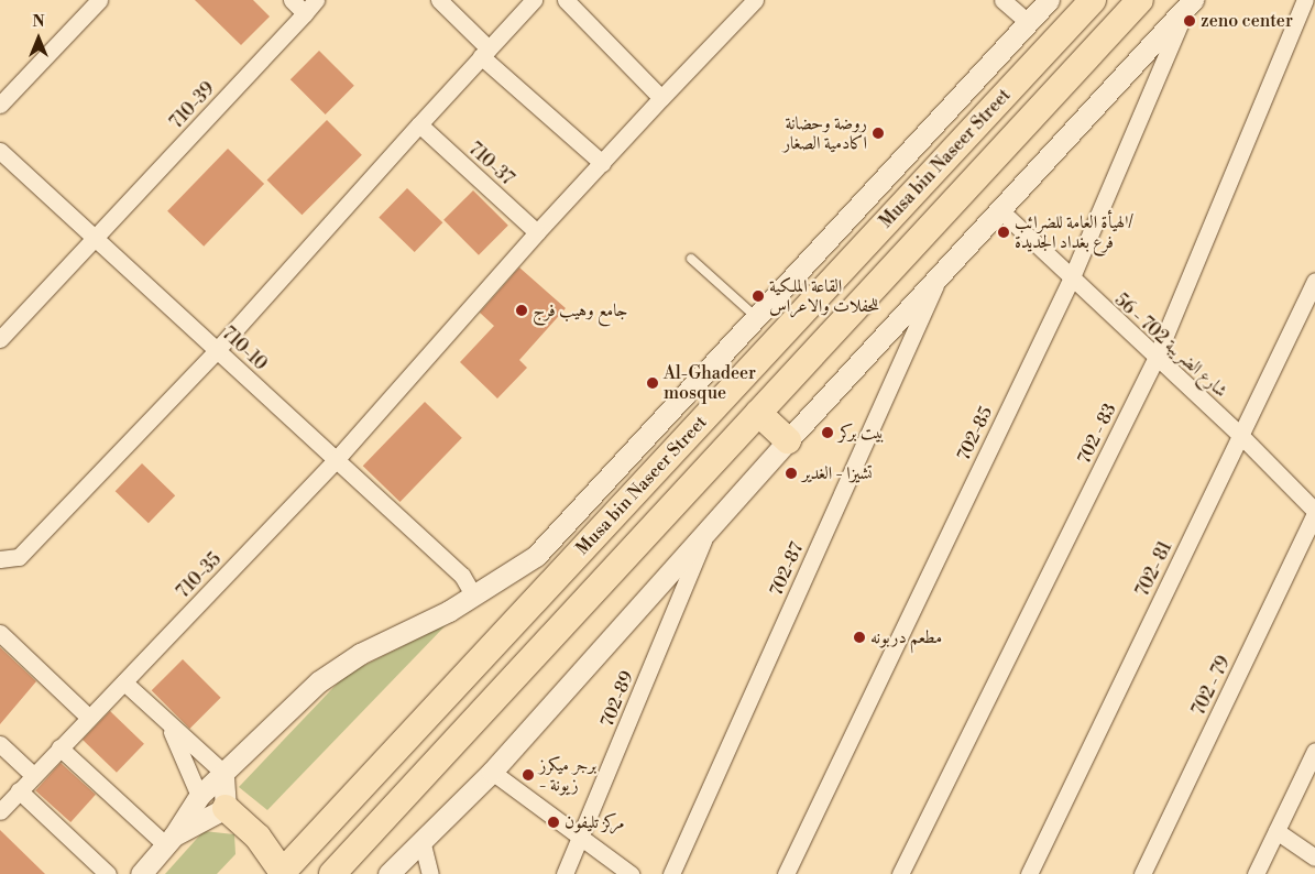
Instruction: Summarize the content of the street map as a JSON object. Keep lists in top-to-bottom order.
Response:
{
  "streets": {
    "main road": ["Musa bin Naseer Street"],
    "street": [
      "710-39",
      "710-37",
      "شارع الضريبة 702 - 56",
      "710-10",
      "702-85",
      "702 - 83",
      "702-87",
      "702- 81",
      "710-35",
      "702 - 79",
      "702-89"
    ]
  },
  "crossings": [
    ["710-39", "710-10"],
    ["شارع الضريبة 702 - 56", "702-85"],
    ["شارع الضريبة 702 - 56", "702 - 83"],
    ["شارع الضريبة 702 - 56", "702- 81"],
    ["شارع الضريبة 702 - 56", "702 - 79"],
    ["710-10", "710-35"]
  ],
  "places": [
    "zeno center",
    "روضة وحضانة اكادمية الصغار",
    "الهيأة العامة للضرائب/ فرع بغداد الجديدة",
    "القاعة الملكية للحفلات والاعراس",
    "جامع وهيب فرج",
    "Al-Ghadeer mosque",
    "بيت بركر",
    "تشيزا - الغدير",
    "مطعم دربونه",
    "برجر ميكرز - زيونة",
    "مركز تليفون"
  ],
  "north": "top"
}
